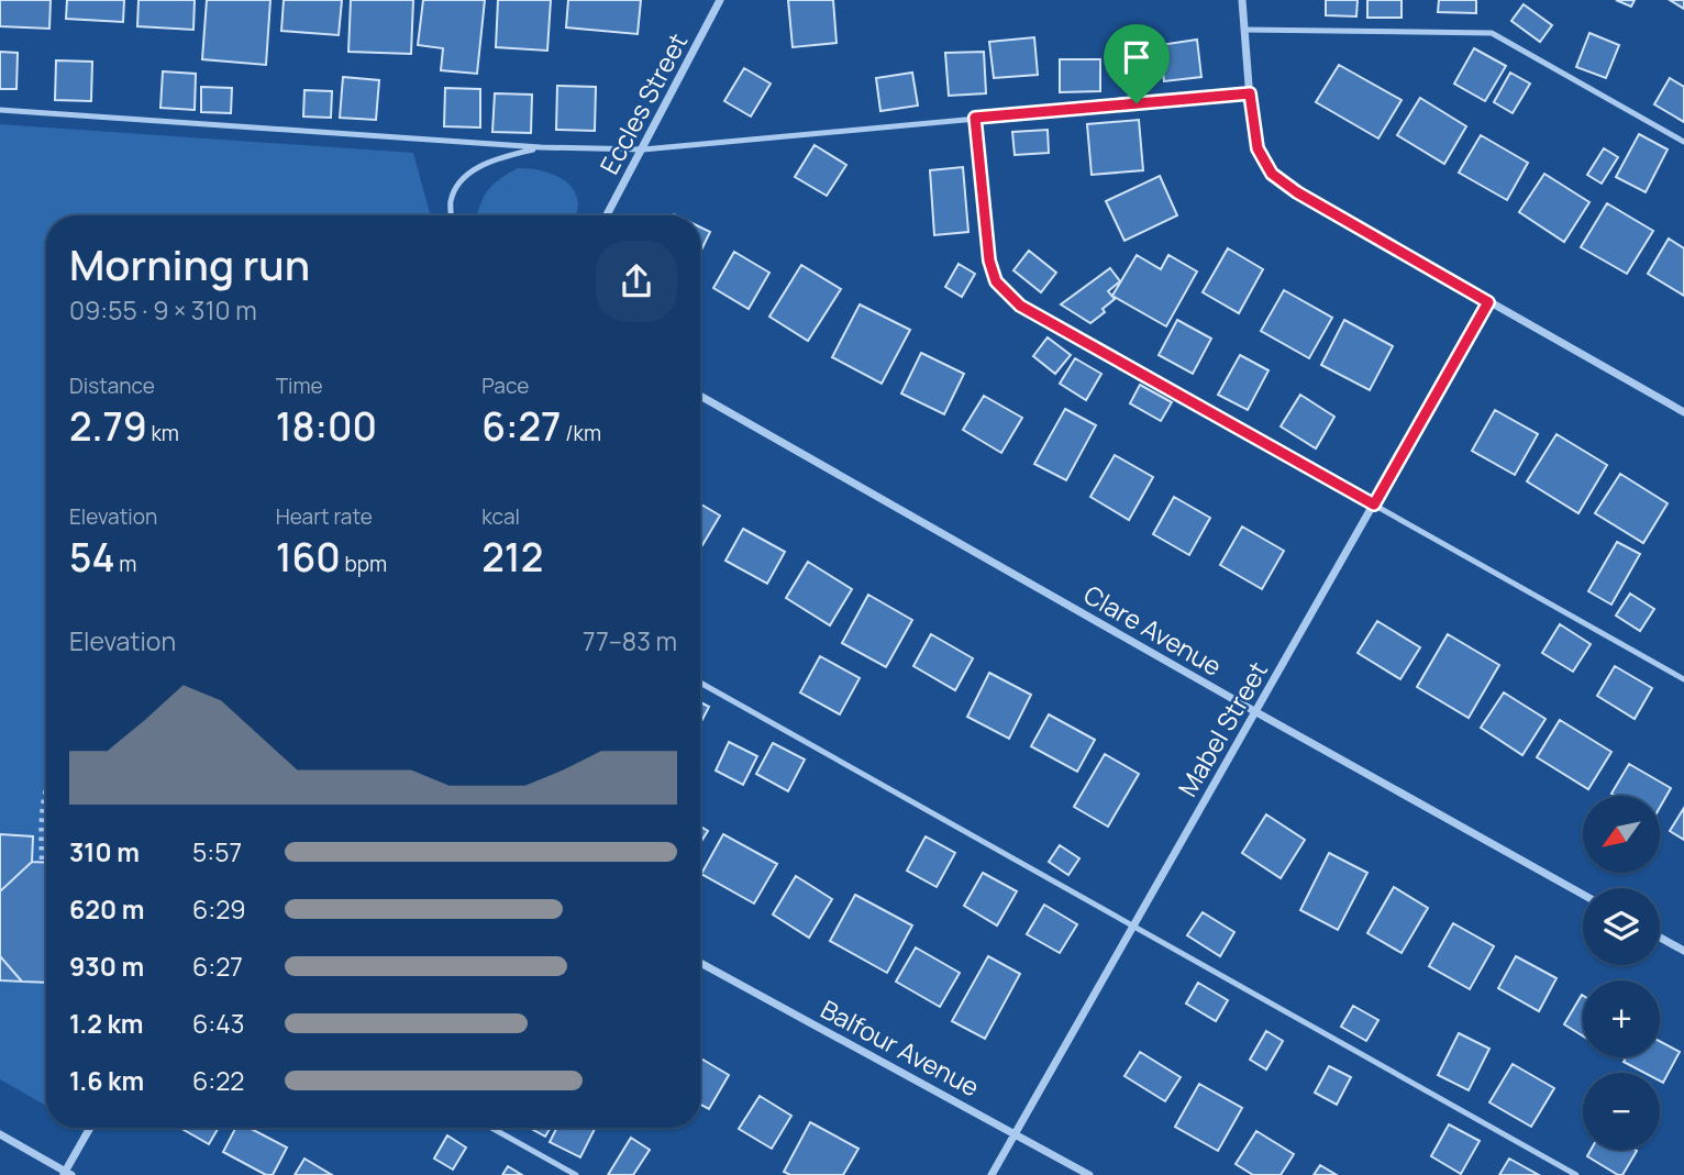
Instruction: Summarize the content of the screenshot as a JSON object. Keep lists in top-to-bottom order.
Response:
{
  "streets": {
    "street": [
      "Eccles Street",
      "Clare Avenue",
      "Mabel Street",
      "Balfour Avenue"
    ]
  },
  "crossings": [
    ["Clare Avenue", "Mabel Street"],
    ["Mabel Street", "Balfour Avenue"]
  ],
  "north": "bottom left",
  "page": {
    "heading": ["Morning run", "09:55 · 9 × 310 m"],
    "stats": [
      ["Distance", "2.79 km"],
      ["Time", "18:00"],
      ["Pace", "6:27 /km"],
      ["Elevation", "54 m"],
      ["Heart rate", "160 bpm"],
      ["kcal", "212"]
    ],
    "chart": ["Elevation", "77–83 m"],
    "map_buttons": ["+", "−"],
    "list": [
      {
        "name": "310 m",
        "note": "5:57"
      },
      {
        "name": "620 m",
        "note": "6:29"
      },
      {
        "name": "930 m",
        "note": "6:27"
      },
      {
        "name": "1.2 km",
        "note": "6:43"
      },
      {
        "name": "1.6 km",
        "note": "6:22"
      }
    ]
  }
}
